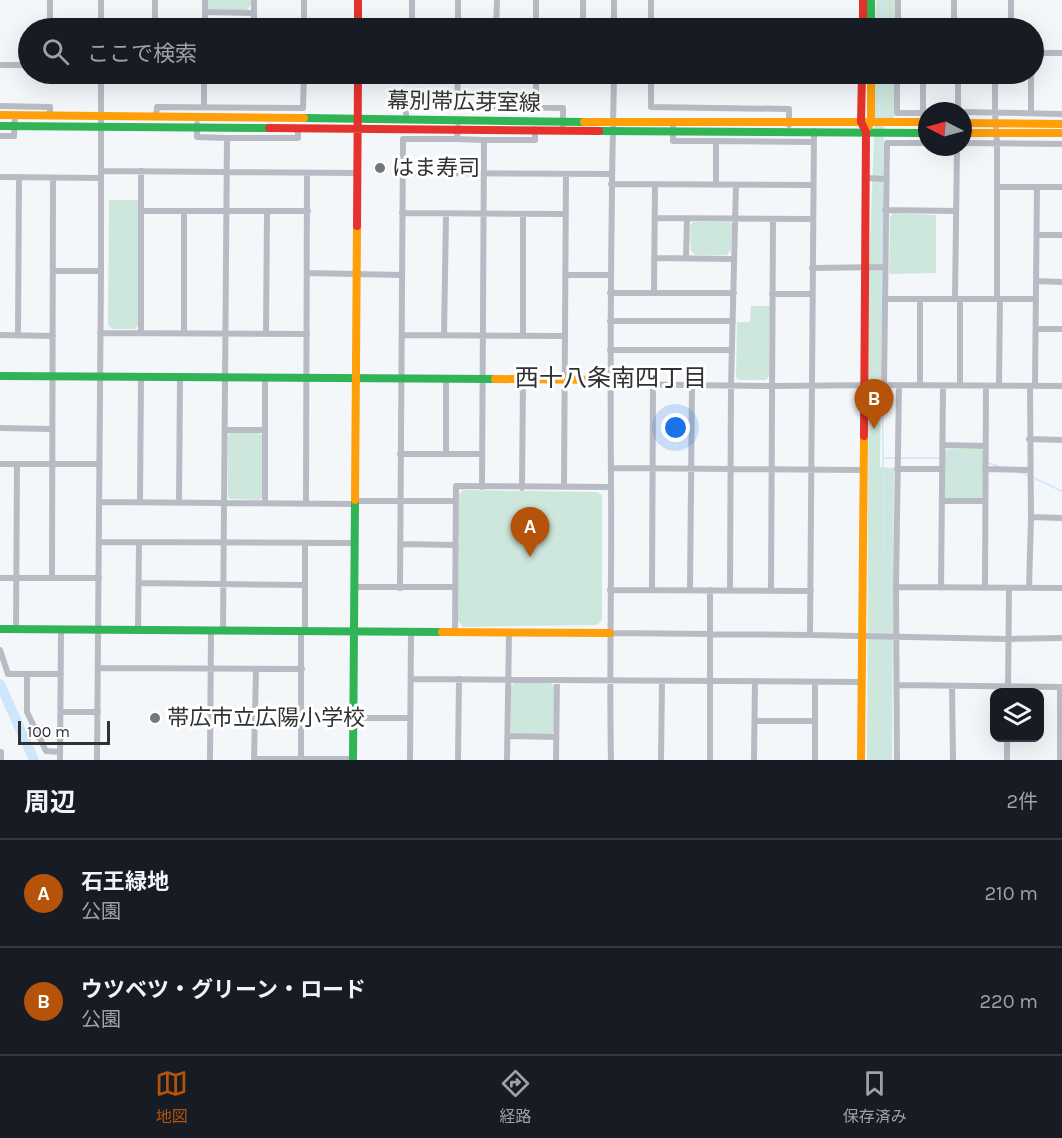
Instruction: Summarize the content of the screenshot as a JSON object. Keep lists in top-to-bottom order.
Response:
{
  "streets": {
    "street": ["幕別帯広芽室線"]
  },
  "districts": ["西十八条南四丁目"],
  "places": ["はま寿司", "帯広市立広陽小学校"],
  "scale_bar": "100 m",
  "north": "left",
  "page": {
    "search": "ここで検索",
    "pins": ["B", "A"],
    "scale": "100 m",
    "heading": ["周辺", "2件"],
    "list": [
      {
        "mark": "A",
        "name": "石王緑地",
        "note": "公園",
        "value": "210 m"
      },
      {
        "mark": "B",
        "name": "ウツベツ・グリーン・ロード",
        "note": "公園",
        "value": "220 m"
      }
    ],
    "nav": ["地図", "経路", "保存済み"]
  }
}
